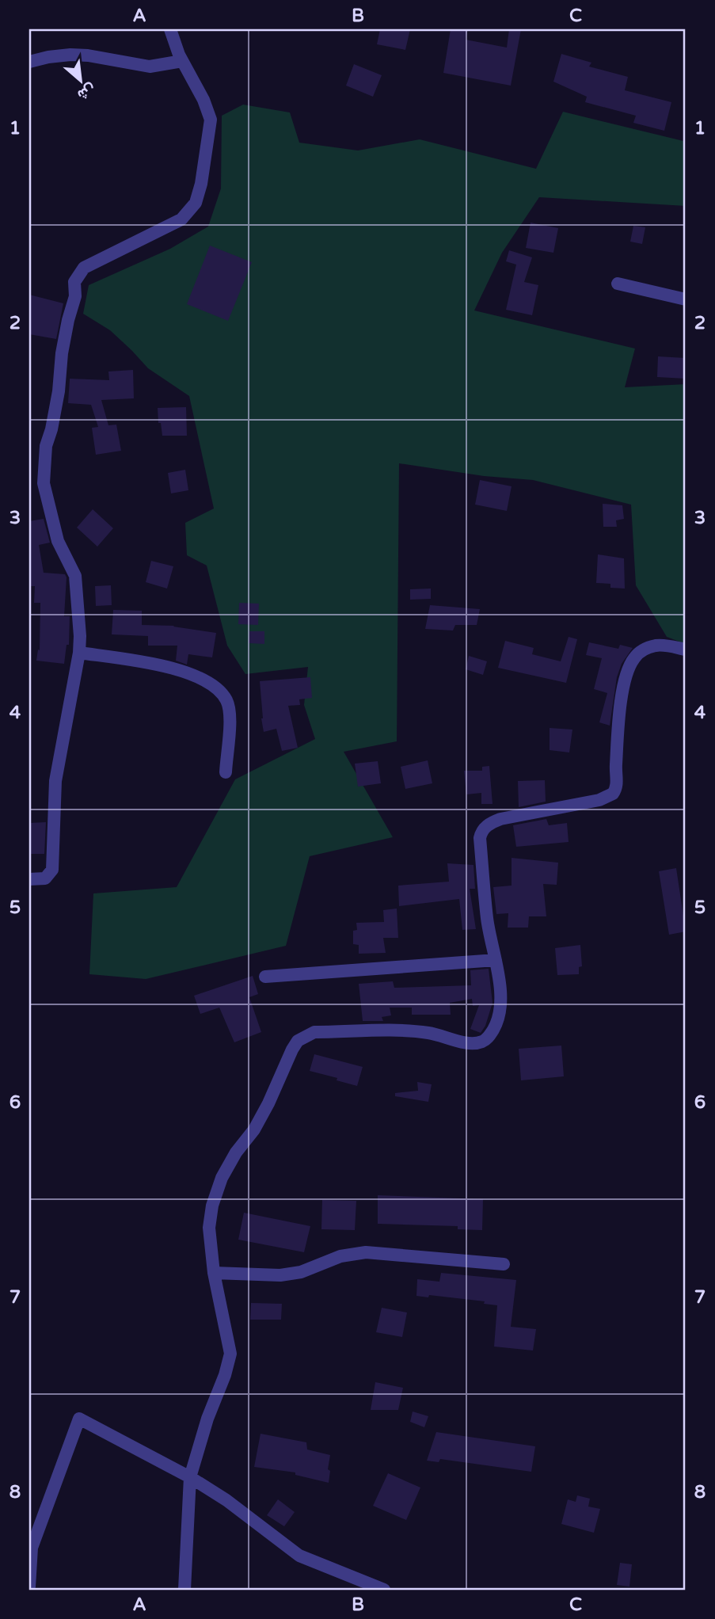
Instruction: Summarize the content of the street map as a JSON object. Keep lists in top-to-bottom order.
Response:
{
  "north": "bottom right",
  "grid": {
    "columns": ["A", "B", "C"],
    "rows": [
      "1",
      "2",
      "3",
      "4",
      "5",
      "6",
      "7",
      "8"
    ]
  }
}
